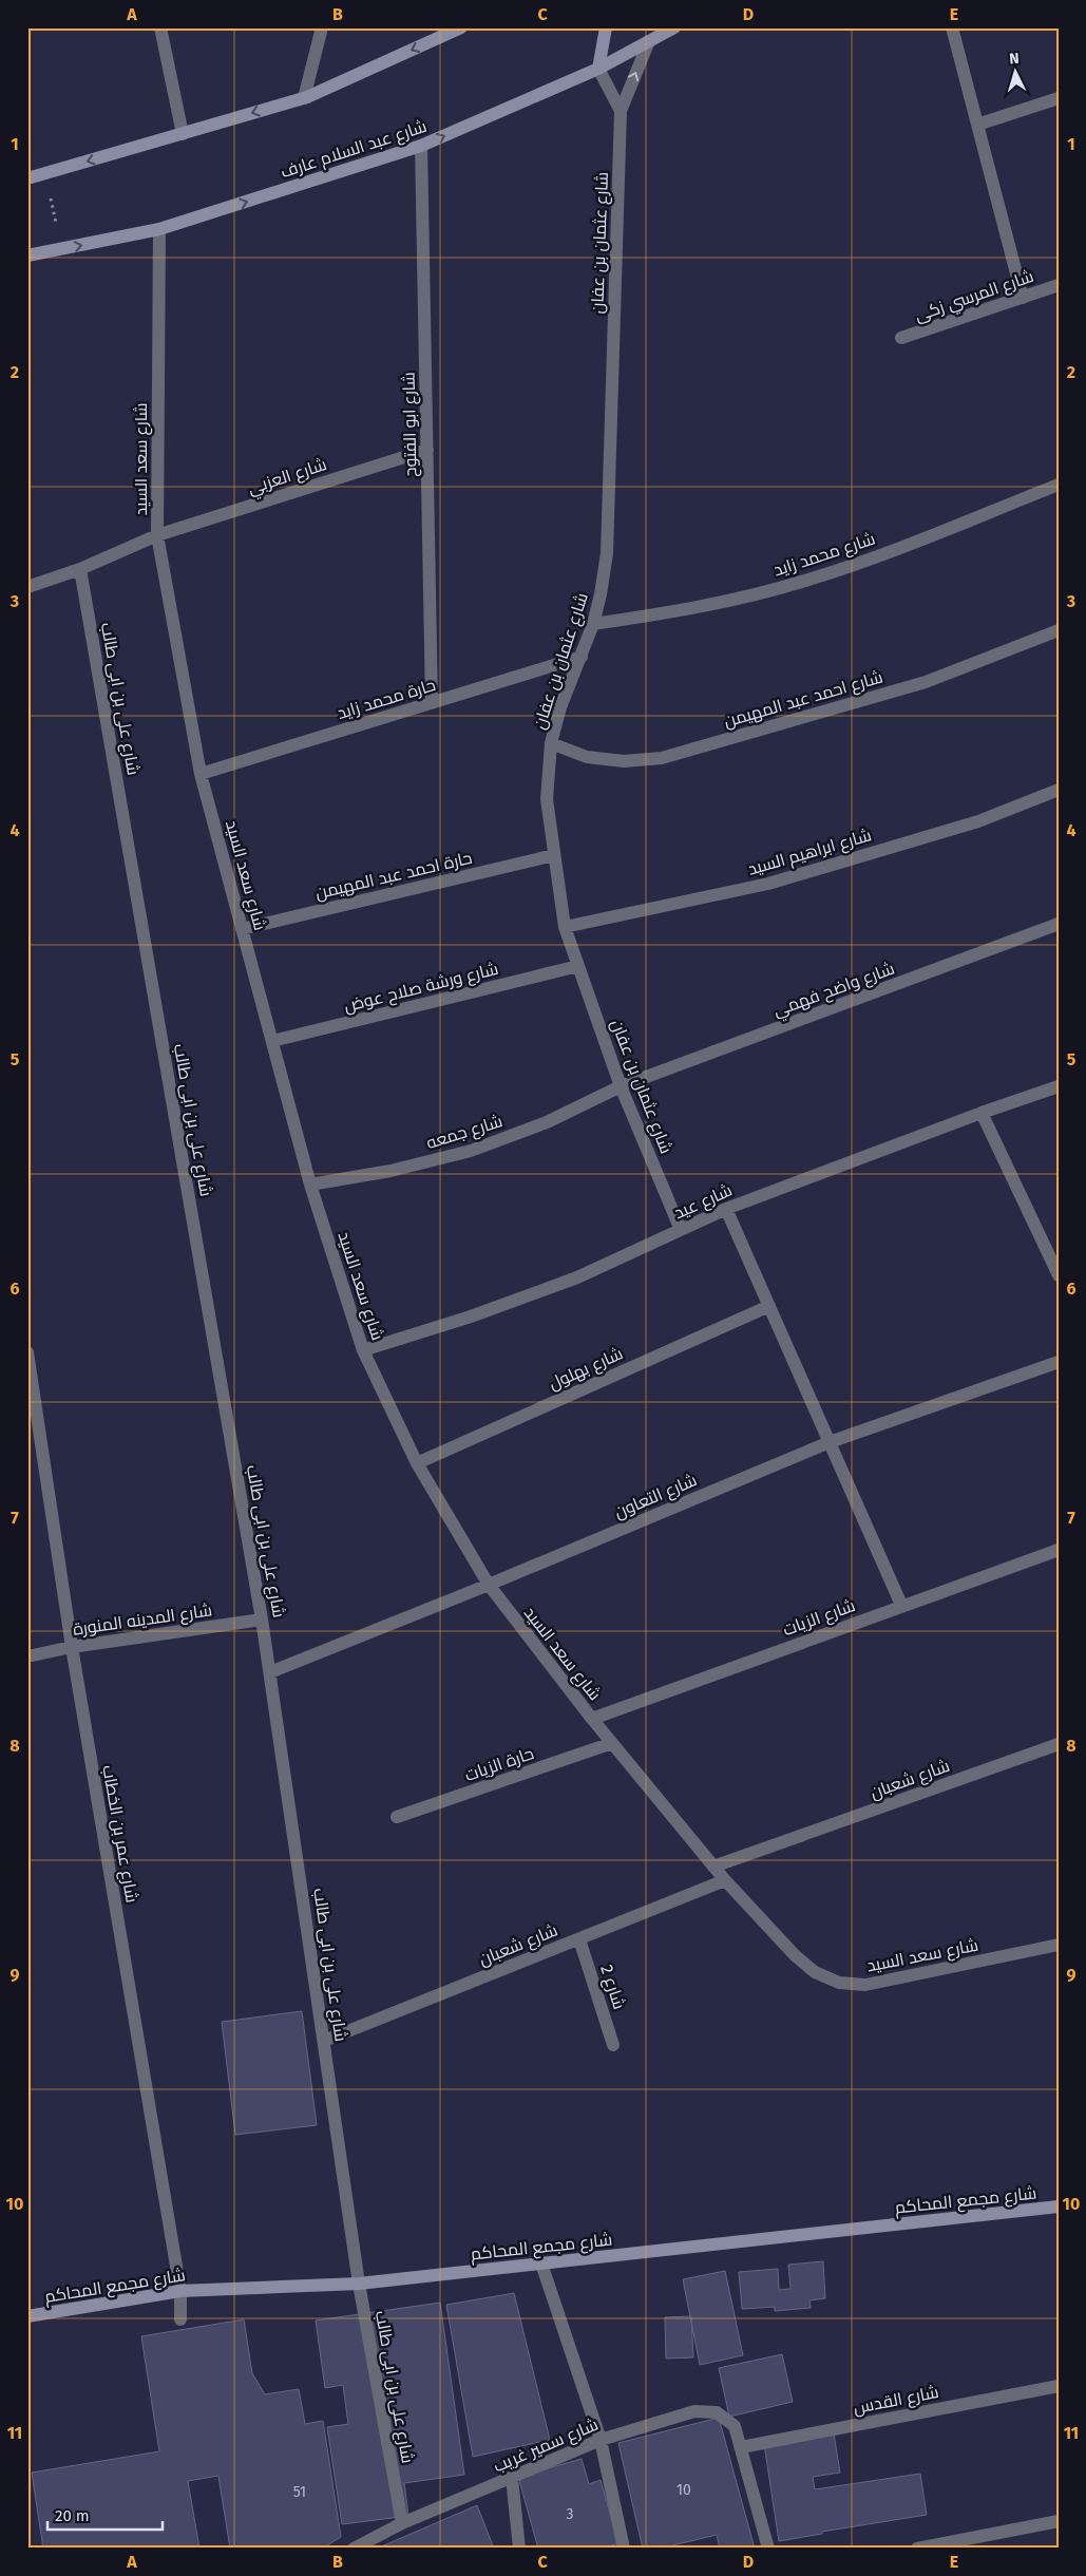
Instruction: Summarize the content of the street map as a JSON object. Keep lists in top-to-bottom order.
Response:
{
  "streets": {
    "street": [
      "شارع عبد السلام عارف",
      "شارع عثمان بن عفان",
      "شارع المرسي زكى",
      "شارع ابو الفتوح",
      "شارع سعد السيد",
      "شارع العزبي",
      "شارع محمد زايد",
      "شارع على بن ابى طالب",
      "حارة محمد زايد",
      "شارع احمد عبد المهيمن",
      "شارع ابراهيم السيد",
      "حارة احمد عبد المهيمن",
      "شارع ورشة صلاح عوض",
      "شارع واضح فهمي",
      "شارع جمعه",
      "شارع عيد",
      "شارع بهلول",
      "شارع التعاون",
      "شارع الزيات",
      "شارع المدينه المنورة",
      "حارة الزيات",
      "شارع شعبان",
      "شارع عمر بن الخطاب",
      "شارع 2",
      "شارع مجمع المحاكم",
      "شارع القدس",
      "شارع سمير غريب"
    ]
  },
  "crossings": [
    ["شارع عبد السلام عارف", "شارع عثمان بن عفان"],
    ["شارع عبد السلام عارف", "شارع ابو الفتوح"],
    ["شارع عبد السلام عارف", "شارع سعد السيد"],
    ["شارع عثمان بن عفان", "شارع محمد زايد"],
    ["شارع عثمان بن عفان", "حارة محمد زايد"],
    ["شارع عثمان بن عفان", "شارع احمد عبد المهيمن"],
    ["شارع عثمان بن عفان", "شارع ابراهيم السيد"],
    ["شارع عثمان بن عفان", "حارة احمد عبد المهيمن"],
    ["شارع عثمان بن عفان", "شارع ورشة صلاح عوض"],
    ["شارع عثمان بن عفان", "شارع واضح فهمي"],
    ["شارع عثمان بن عفان", "شارع جمعه"],
    ["شارع عثمان بن عفان", "شارع عيد"],
    ["شارع ابو الفتوح", "شارع العزبي"],
    ["شارع ابو الفتوح", "حارة محمد زايد"],
    ["شارع سعد السيد", "شارع العزبي"],
    ["شارع سعد السيد", "حارة محمد زايد"],
    ["شارع سعد السيد", "حارة احمد عبد المهيمن"],
    ["شارع سعد السيد", "شارع ورشة صلاح عوض"],
    ["شارع سعد السيد", "شارع جمعه"],
    ["شارع سعد السيد", "شارع عيد"],
    ["شارع سعد السيد", "شارع بهلول"],
    ["شارع سعد السيد", "شارع التعاون"],
    ["شارع سعد السيد", "شارع الزيات"],
    ["شارع سعد السيد", "حارة الزيات"],
    ["شارع سعد السيد", "شارع شعبان"],
    ["شارع العزبي", "شارع على بن ابى طالب"],
    ["شارع على بن ابى طالب", "شارع التعاون"],
    ["شارع على بن ابى طالب", "شارع المدينه المنورة"],
    ["شارع على بن ابى طالب", "شارع شعبان"],
    ["شارع على بن ابى طالب", "شارع مجمع المحاكم"],
    ["شارع على بن ابى طالب", "شارع سمير غريب"],
    ["شارع واضح فهمي", "شارع جمعه"],
    ["شارع المدينه المنورة", "شارع عمر بن الخطاب"],
    ["شارع شعبان", "شارع 2"],
    ["شارع عمر بن الخطاب", "شارع مجمع المحاكم"],
    ["شارع القدس", "شارع سمير غريب"]
  ],
  "house_numbers": ["10", "51", "3"],
  "scale_bar": "20 m",
  "north": "top",
  "grid": {
    "columns": [
      "A",
      "B",
      "C",
      "D",
      "E"
    ],
    "rows": [
      "1",
      "2",
      "3",
      "4",
      "5",
      "6",
      "7",
      "8",
      "9",
      "10",
      "11"
    ]
  }
}
